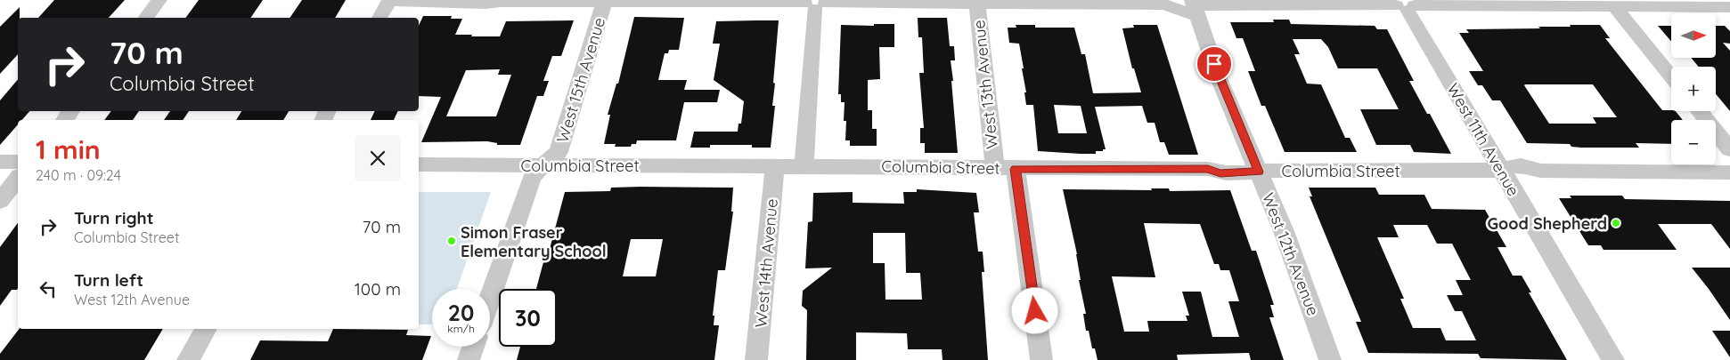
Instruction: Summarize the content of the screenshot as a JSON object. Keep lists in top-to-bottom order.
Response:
{
  "streets": {
    "street": [
      "West 15th Avenue",
      "West 13th Avenue",
      "West 11th Avenue",
      "Columbia Street",
      "West 12th Avenue",
      "West 14th Avenue"
    ]
  },
  "crossings": [
    ["West 15th Avenue", "Columbia Street"],
    ["West 13th Avenue", "Columbia Street"],
    ["West 11th Avenue", "Columbia Street"],
    ["Columbia Street", "West 12th Avenue"],
    ["Columbia Street", "West 14th Avenue"]
  ],
  "places": ["Good Shepherd", "Simon Fraser Elementary School"],
  "north": "right",
  "page": {
    "map_buttons": ["+", "−"],
    "turn": ["70 m", "Columbia Street"],
    "heading": ["1 min", "240 m · 09:24"],
    "list": [
      {
        "name": "Turn right",
        "note": "Columbia Street",
        "value": "70 m"
      },
      {
        "name": "Turn left",
        "note": "West 12th Avenue",
        "value": "100 m"
      }
    ],
    "speed": "20 km/h",
    "limit": "30"
  }
}
